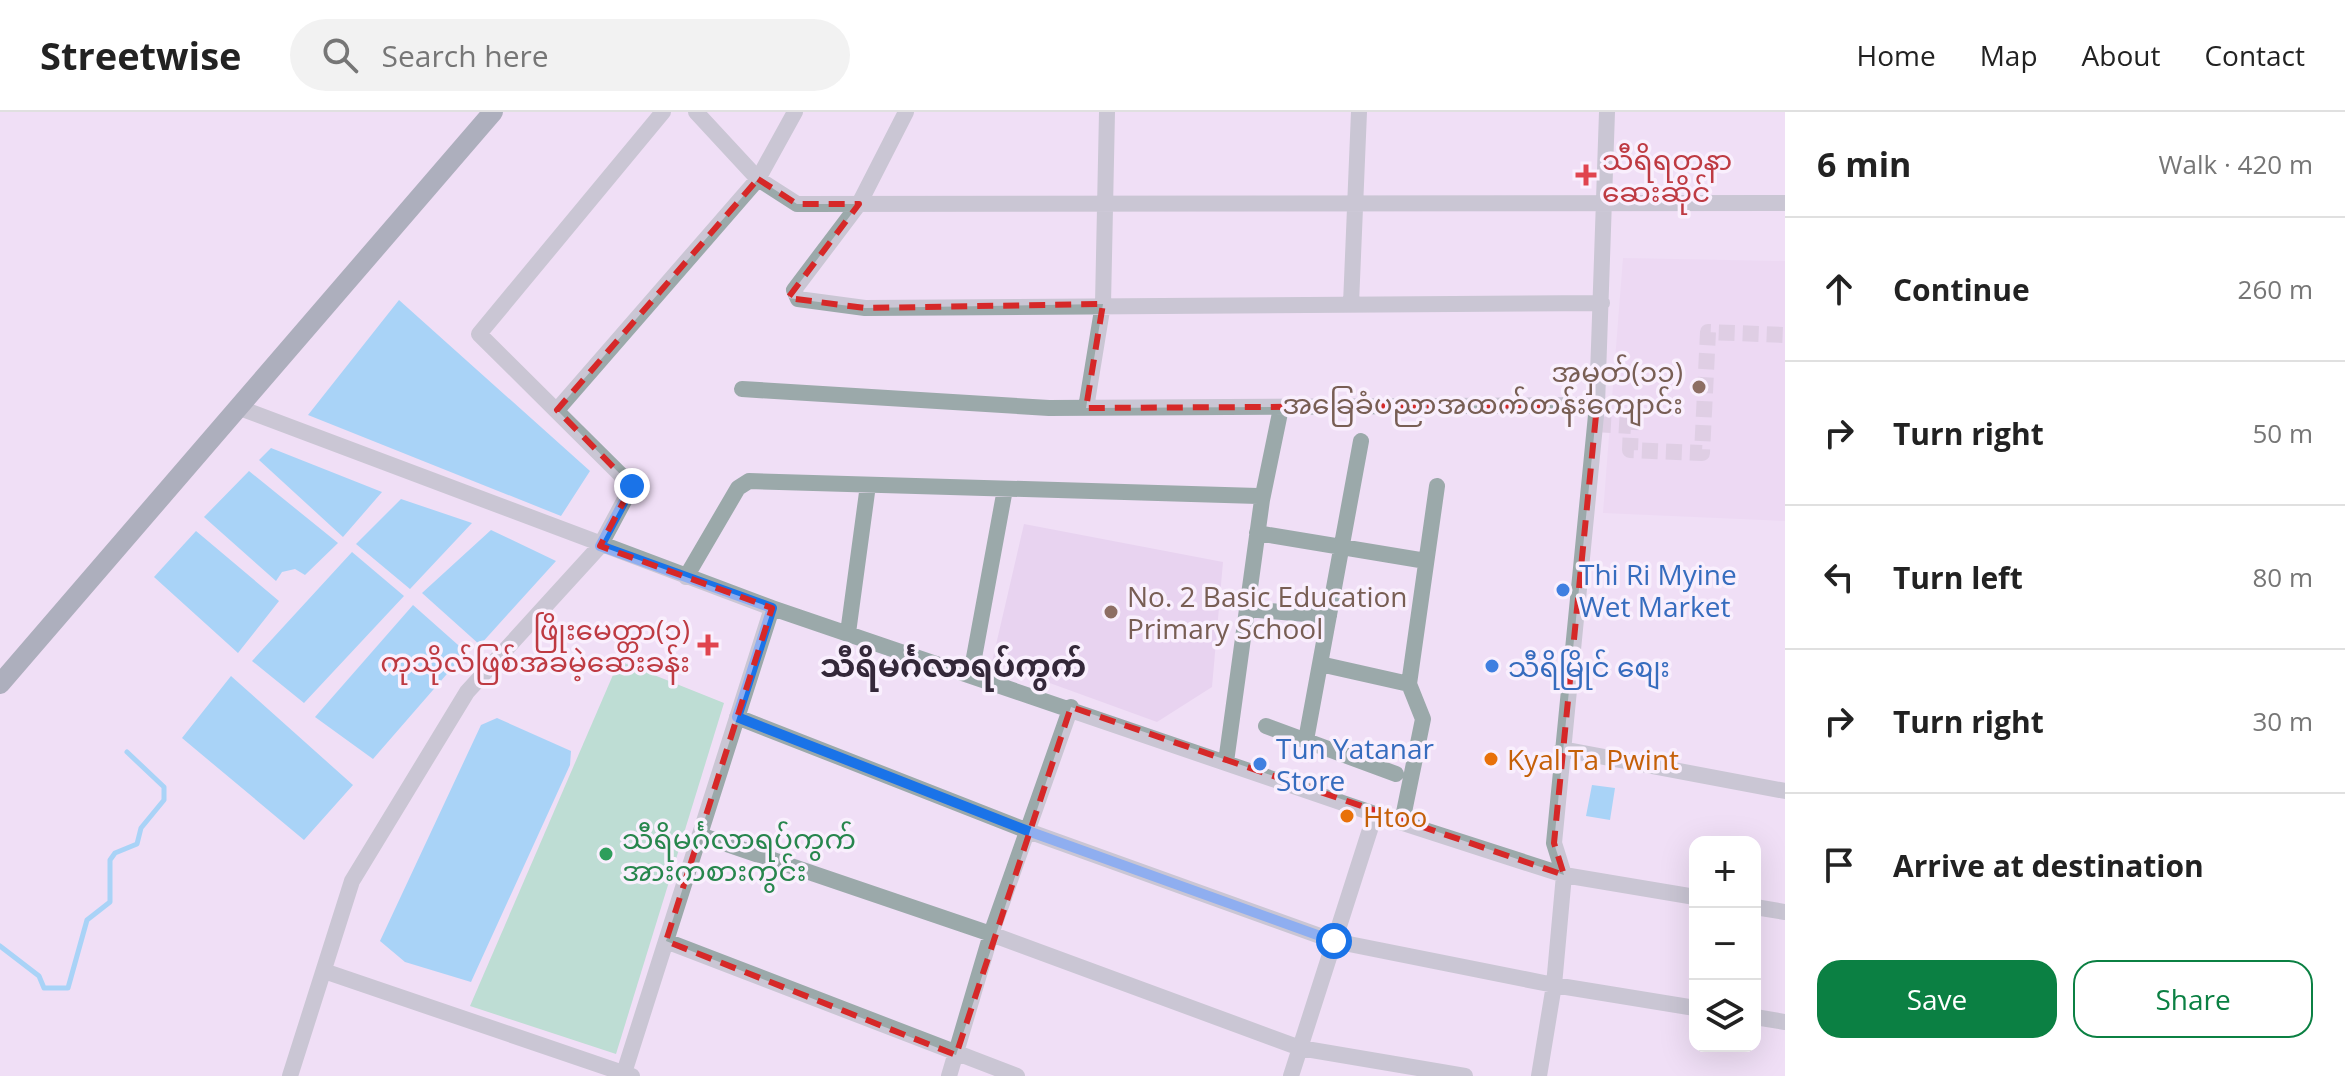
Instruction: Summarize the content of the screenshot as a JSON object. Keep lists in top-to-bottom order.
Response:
{
  "districts": ["သီရိမင်္ဂလာရပ်ကွက်"],
  "places": {
    "health": ["သီရိရတနာ ဆေးဆိုင်", "ဖြိုးမေတ္တာ(၁) ကုသိုလ်ဖြစ်အခမဲ့ဆေးခန်း"],
    "other": [
      "အမှတ်(၁၁) အခြေခံပညာအထက်တန်းကျောင်း",
      "Thi Ri Myine Wet Market",
      "No. 2 Basic Education Primary School",
      "သီရိမြိုင် စျေး",
      "Kyal Ta Pwint",
      "Tun Yatanar Store",
      "Htoo",
      "သီရိမင်္ဂလာရပ်ကွက် အားကစားကွင်း"
    ]
  },
  "page": {
    "header": "Streetwise",
    "search": "Search here",
    "nav": [
      "Home",
      "Map",
      "About",
      "Contact"
    ],
    "heading": ["6 min", "Walk · 420 m"],
    "list": [
      ["Continue", "260 m"],
      ["Turn right", "50 m"],
      ["Turn left", "80 m"],
      ["Turn right", "30 m"],
      "Arrive at destination"
    ],
    "map_buttons": ["+", "−"],
    "buttons": ["Save", "Share"]
  }
}
